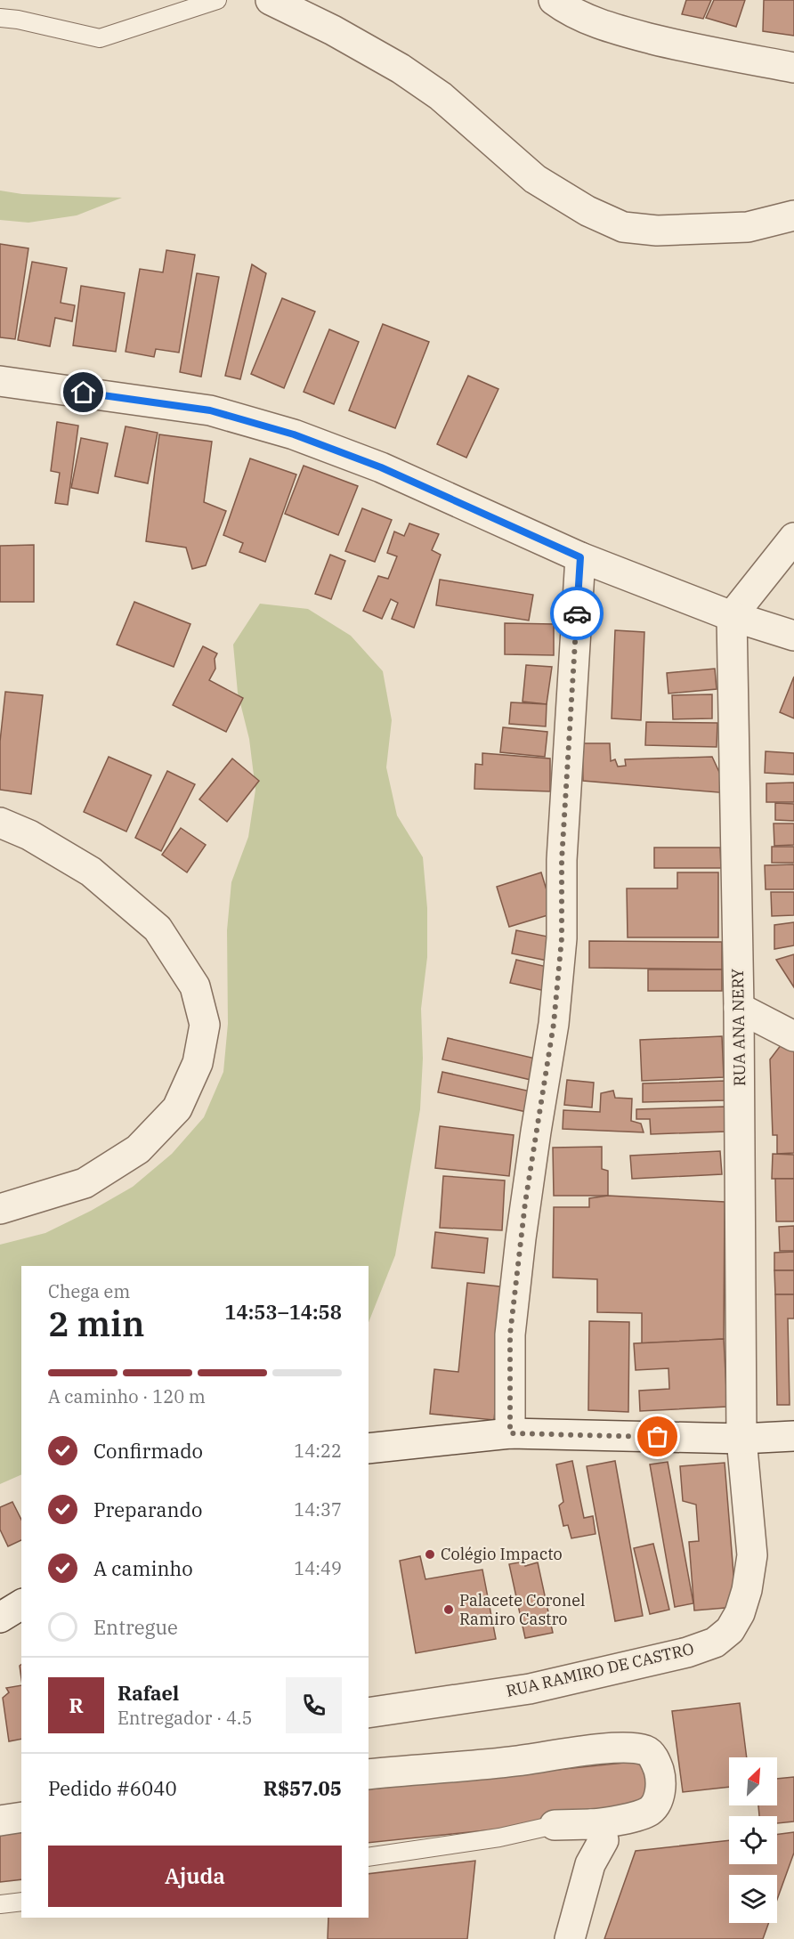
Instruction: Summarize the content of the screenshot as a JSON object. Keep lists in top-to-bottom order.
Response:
{
  "streets": {
    "street": ["RUA ANA NERY", "RUA RAMIRO DE CASTRO"]
  },
  "crossings": [
    ["RUA ANA NERY", "RUA RAMIRO DE CASTRO"]
  ],
  "places": ["Colégio Impacto", "Palacete Coronel Ramiro Castro"],
  "north": "top right",
  "page": {
    "heading": ["2 min", "Chega em", "14:53–14:58"],
    "panel": [
      "Rafael",
      "Entregador · 4.5",
      "Pedido #6040",
      "R$57.05"
    ],
    "bar": "A caminho · 120 m",
    "list": [
      ["Confirmado", "14:22"],
      ["Preparando", "14:37"],
      ["A caminho", "14:49"],
      "Entregue"
    ],
    "round": "R",
    "buttons": "Ajuda"
  }
}
